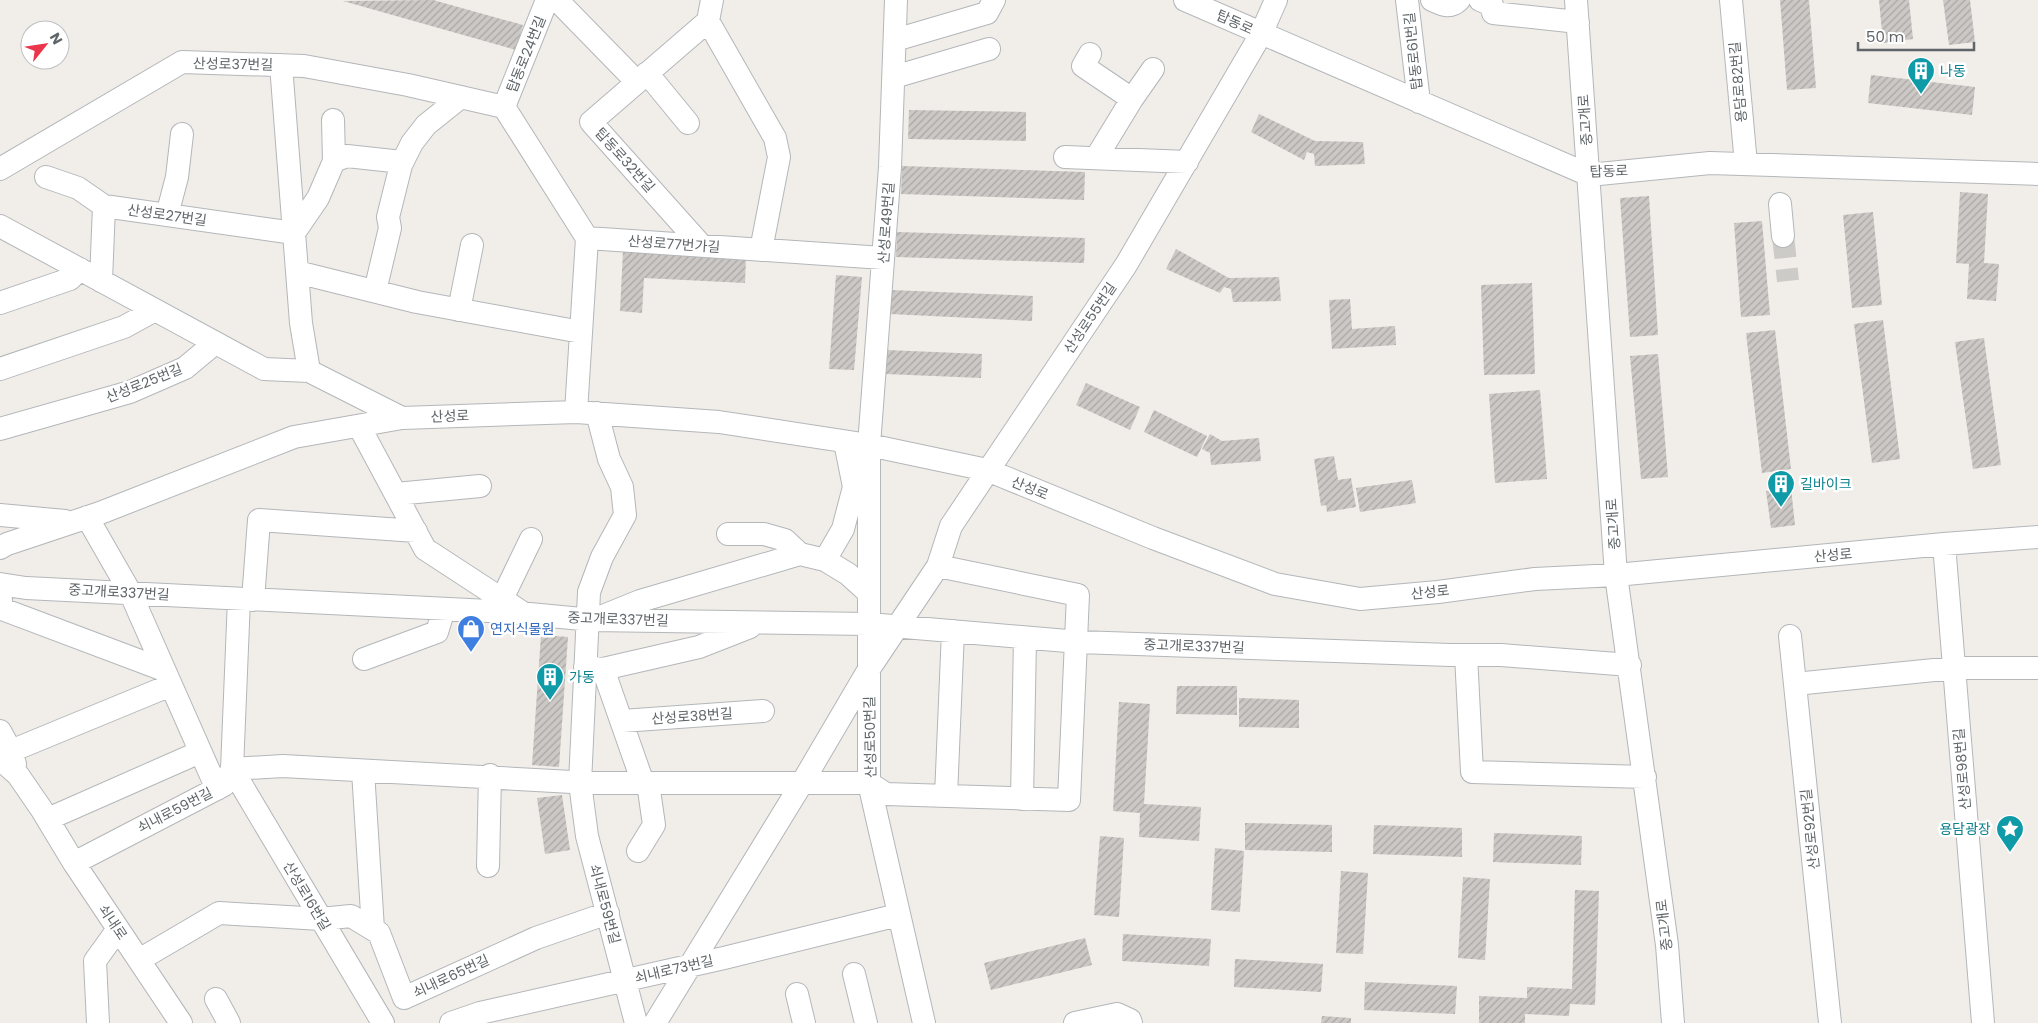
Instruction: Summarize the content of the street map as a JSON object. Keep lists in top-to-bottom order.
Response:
{
  "streets": {
    "street": [
      "탑동로",
      "탑동로61번길",
      "탑동로24번길",
      "산성로37번길",
      "용담로82번길",
      "중고개로",
      "탑동로32번길",
      "산성로27번길",
      "산성로49번길",
      "산성로77번가길",
      "산성로55번길",
      "산성로25번길",
      "산성로",
      "중고개로337번길",
      "산성로38번길",
      "산성로50번길",
      "산성로98번길",
      "쇠내로59번길",
      "산성로92번길",
      "산성로16번길",
      "쇠내로",
      "쇠내로73번길",
      "쇠내로65번길"
    ]
  },
  "crossings": [
    ["탑동로", "탑동로61번길"],
    ["탑동로", "용담로82번길"],
    ["탑동로", "중고개로"],
    ["탑동로", "산성로55번길"],
    ["탑동로24번길", "산성로37번길"],
    ["탑동로24번길", "탑동로32번길"],
    ["중고개로", "산성로"],
    ["중고개로", "중고개로337번길"],
    ["탑동로32번길", "산성로77번가길"],
    ["산성로49번길", "산성로77번가길"],
    ["산성로49번길", "산성로"],
    ["산성로49번길", "산성로50번길"],
    ["산성로55번길", "산성로"],
    ["산성로55번길", "중고개로337번길"],
    ["산성로55번길", "산성로50번길"],
    ["산성로", "산성로50번길"],
    ["산성로", "산성로98번길"],
    ["중고개로337번길", "산성로50번길"],
    ["중고개로337번길", "쇠내로59번길"],
    ["산성로50번길", "쇠내로73번길"],
    ["쇠내로59번길", "산성로16번길"],
    ["쇠내로59번길", "쇠내로"],
    ["쇠내로59번길", "쇠내로73번길"],
    ["쇠내로59번길", "쇠내로65번길"],
    ["산성로16번길", "쇠내로65번길"],
    ["쇠내로", "쇠내로65번길"]
  ],
  "places": {
    "building": ["나동", "길바이크", "가동"],
    "shop": ["연지식물원"],
    "place": ["용담광장"]
  },
  "scale_bar": "50 m",
  "north": "top right"
}
